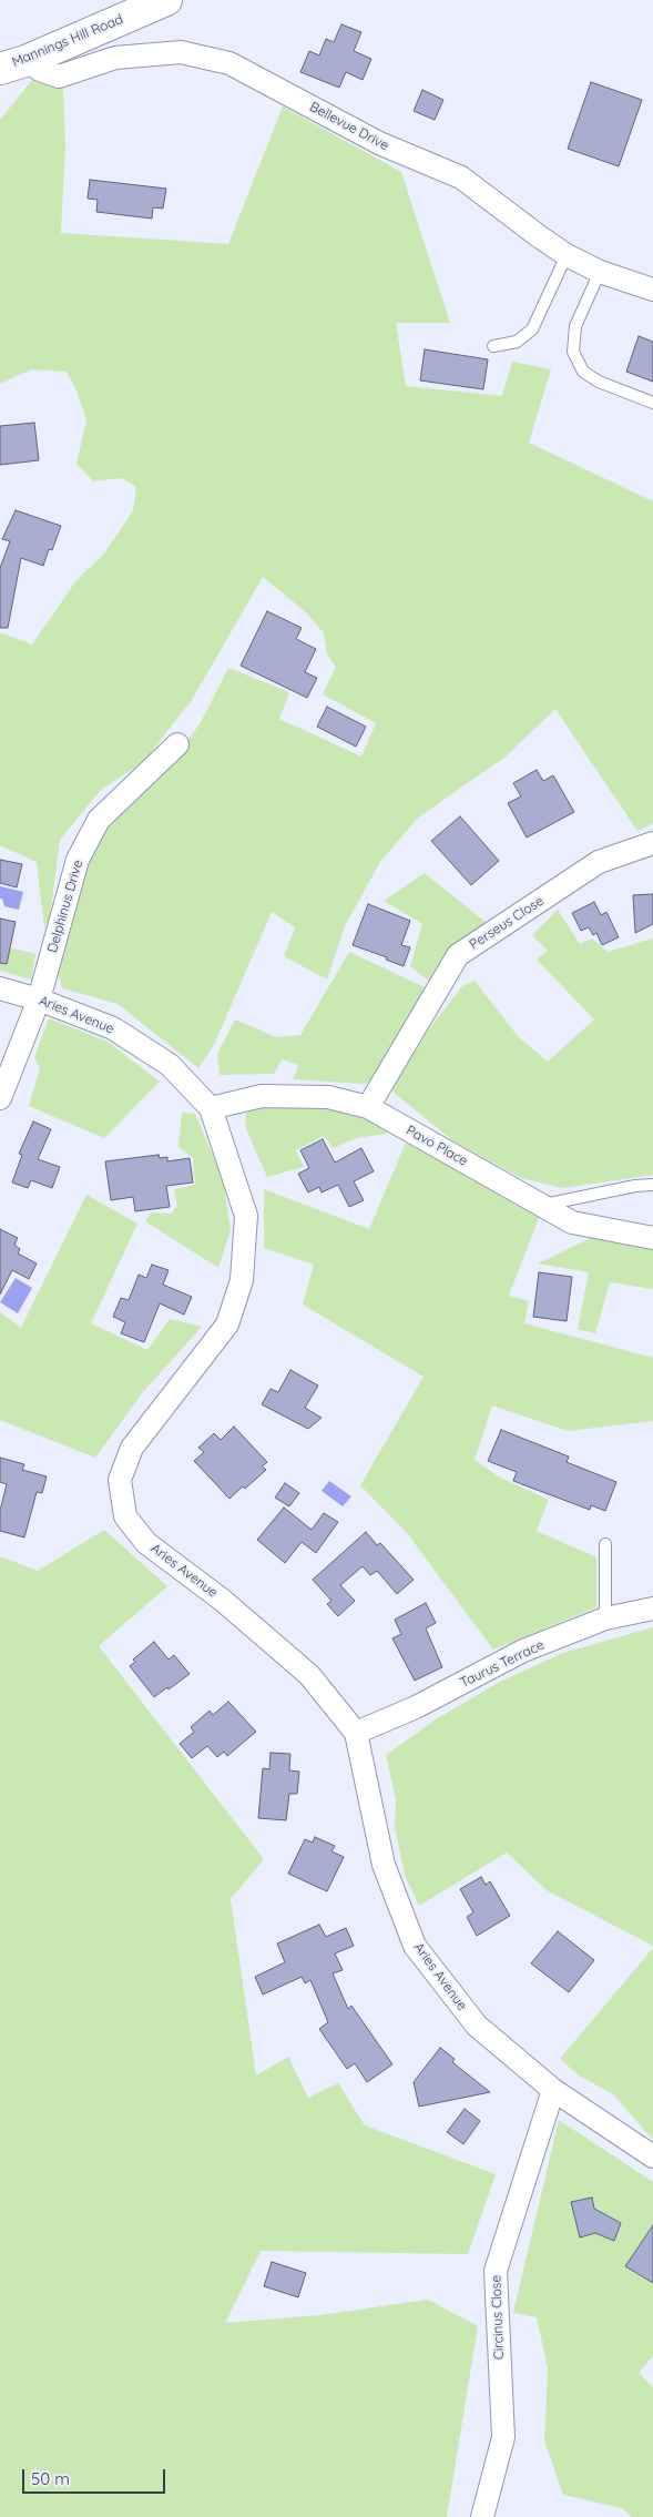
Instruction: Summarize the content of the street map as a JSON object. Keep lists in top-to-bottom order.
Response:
{
  "streets": {
    "main road": ["Mannings Hill Road"],
    "street": [
      "Bellevue Drive",
      "Delphinus Drive",
      "Perseus Close",
      "Aries Avenue",
      "Pavo Place",
      "Taurus Terrace",
      "Circinus Close"
    ]
  },
  "crossings": [
    ["Mannings Hill Road", "Bellevue Drive"],
    ["Delphinus Drive", "Aries Avenue"],
    ["Perseus Close", "Pavo Place"],
    ["Aries Avenue", "Pavo Place"],
    ["Aries Avenue", "Taurus Terrace"],
    ["Aries Avenue", "Circinus Close"]
  ],
  "scale_bar": "50 m"
}
